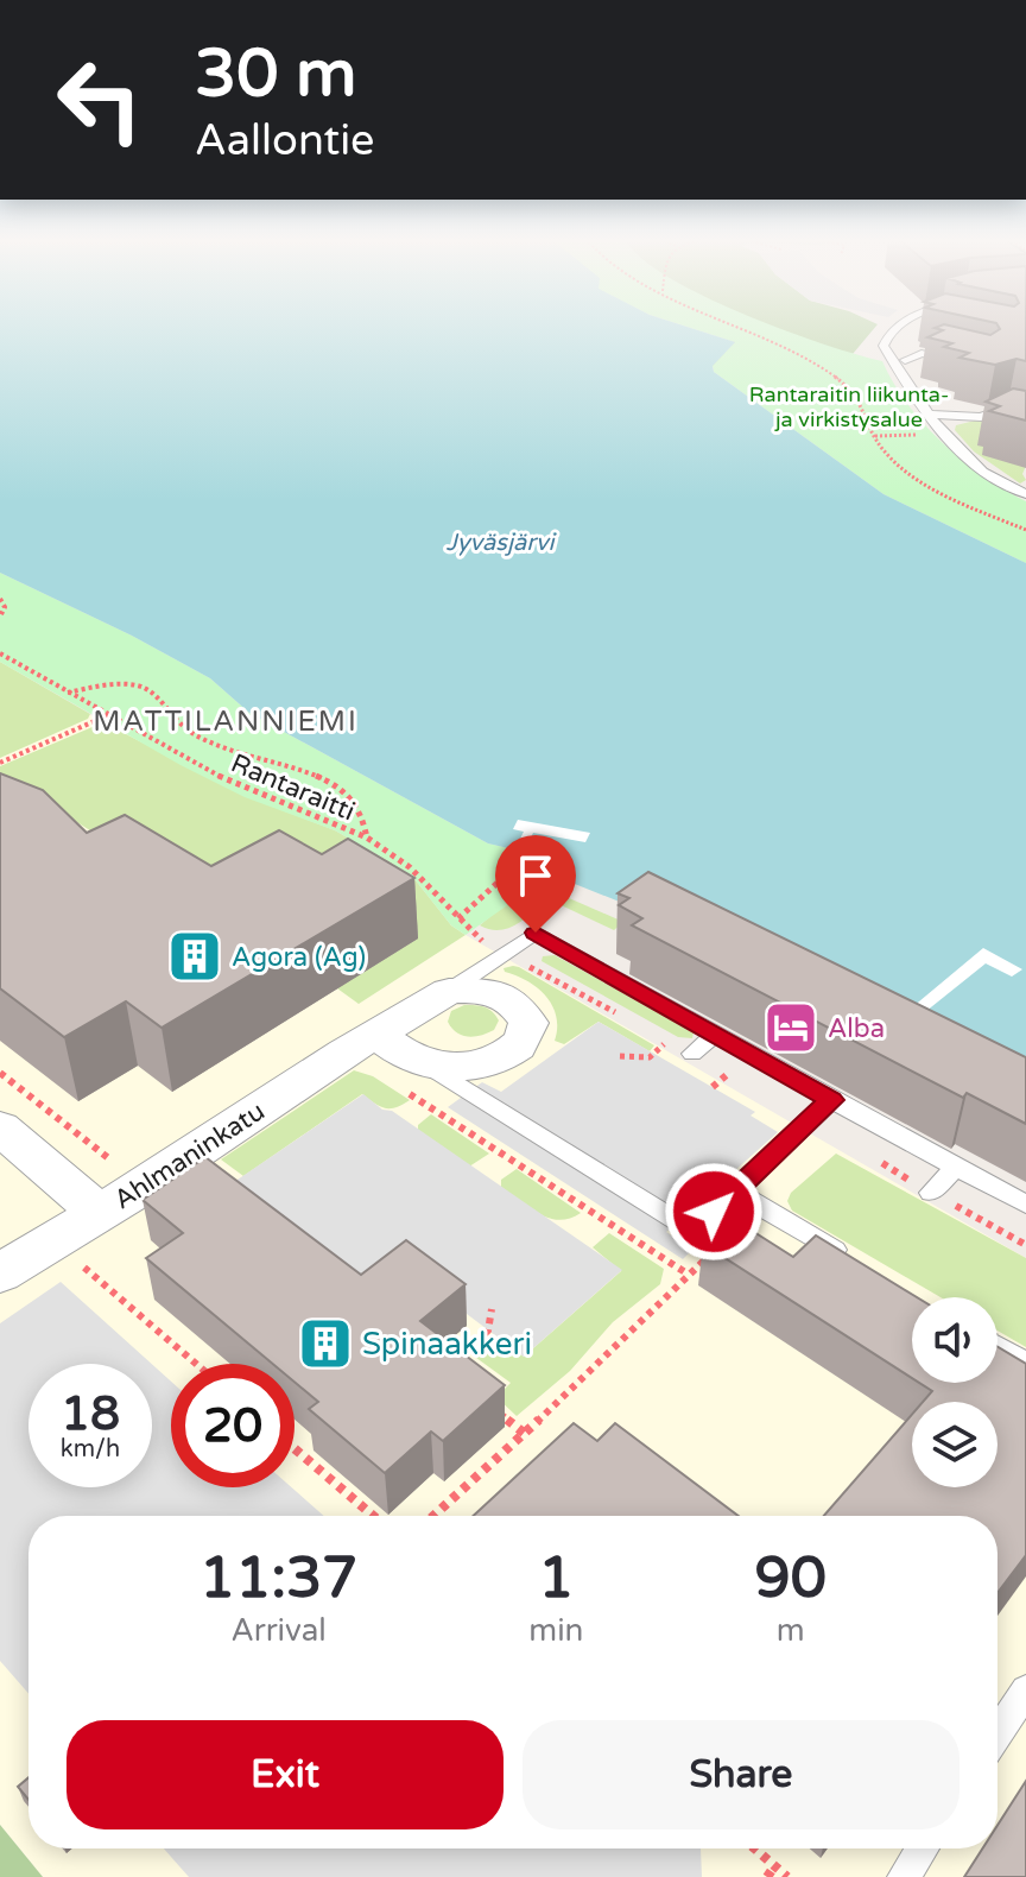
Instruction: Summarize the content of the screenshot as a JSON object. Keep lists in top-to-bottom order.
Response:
{
  "streets": {
    "street": ["Ahlmaninkatu"],
    "path": ["Rantaraitti"]
  },
  "districts": ["MATTILANNIEMI"],
  "water": ["Jyväsjärvi"],
  "parks": ["Rantaraitin liikunta- ja virkistysalue"],
  "places": {
    "building": ["Agora (Ag)", "Spinaakkeri"],
    "hotel": ["Alba"]
  },
  "page": {
    "turn": ["30 m", "Aallontie"],
    "speed": "18 km/h",
    "limit": "20",
    "eta": [
      "11:37",
      "Arrival",
      "1",
      "min",
      "90",
      "m"
    ],
    "buttons": ["Exit", "Share"]
  }
}
